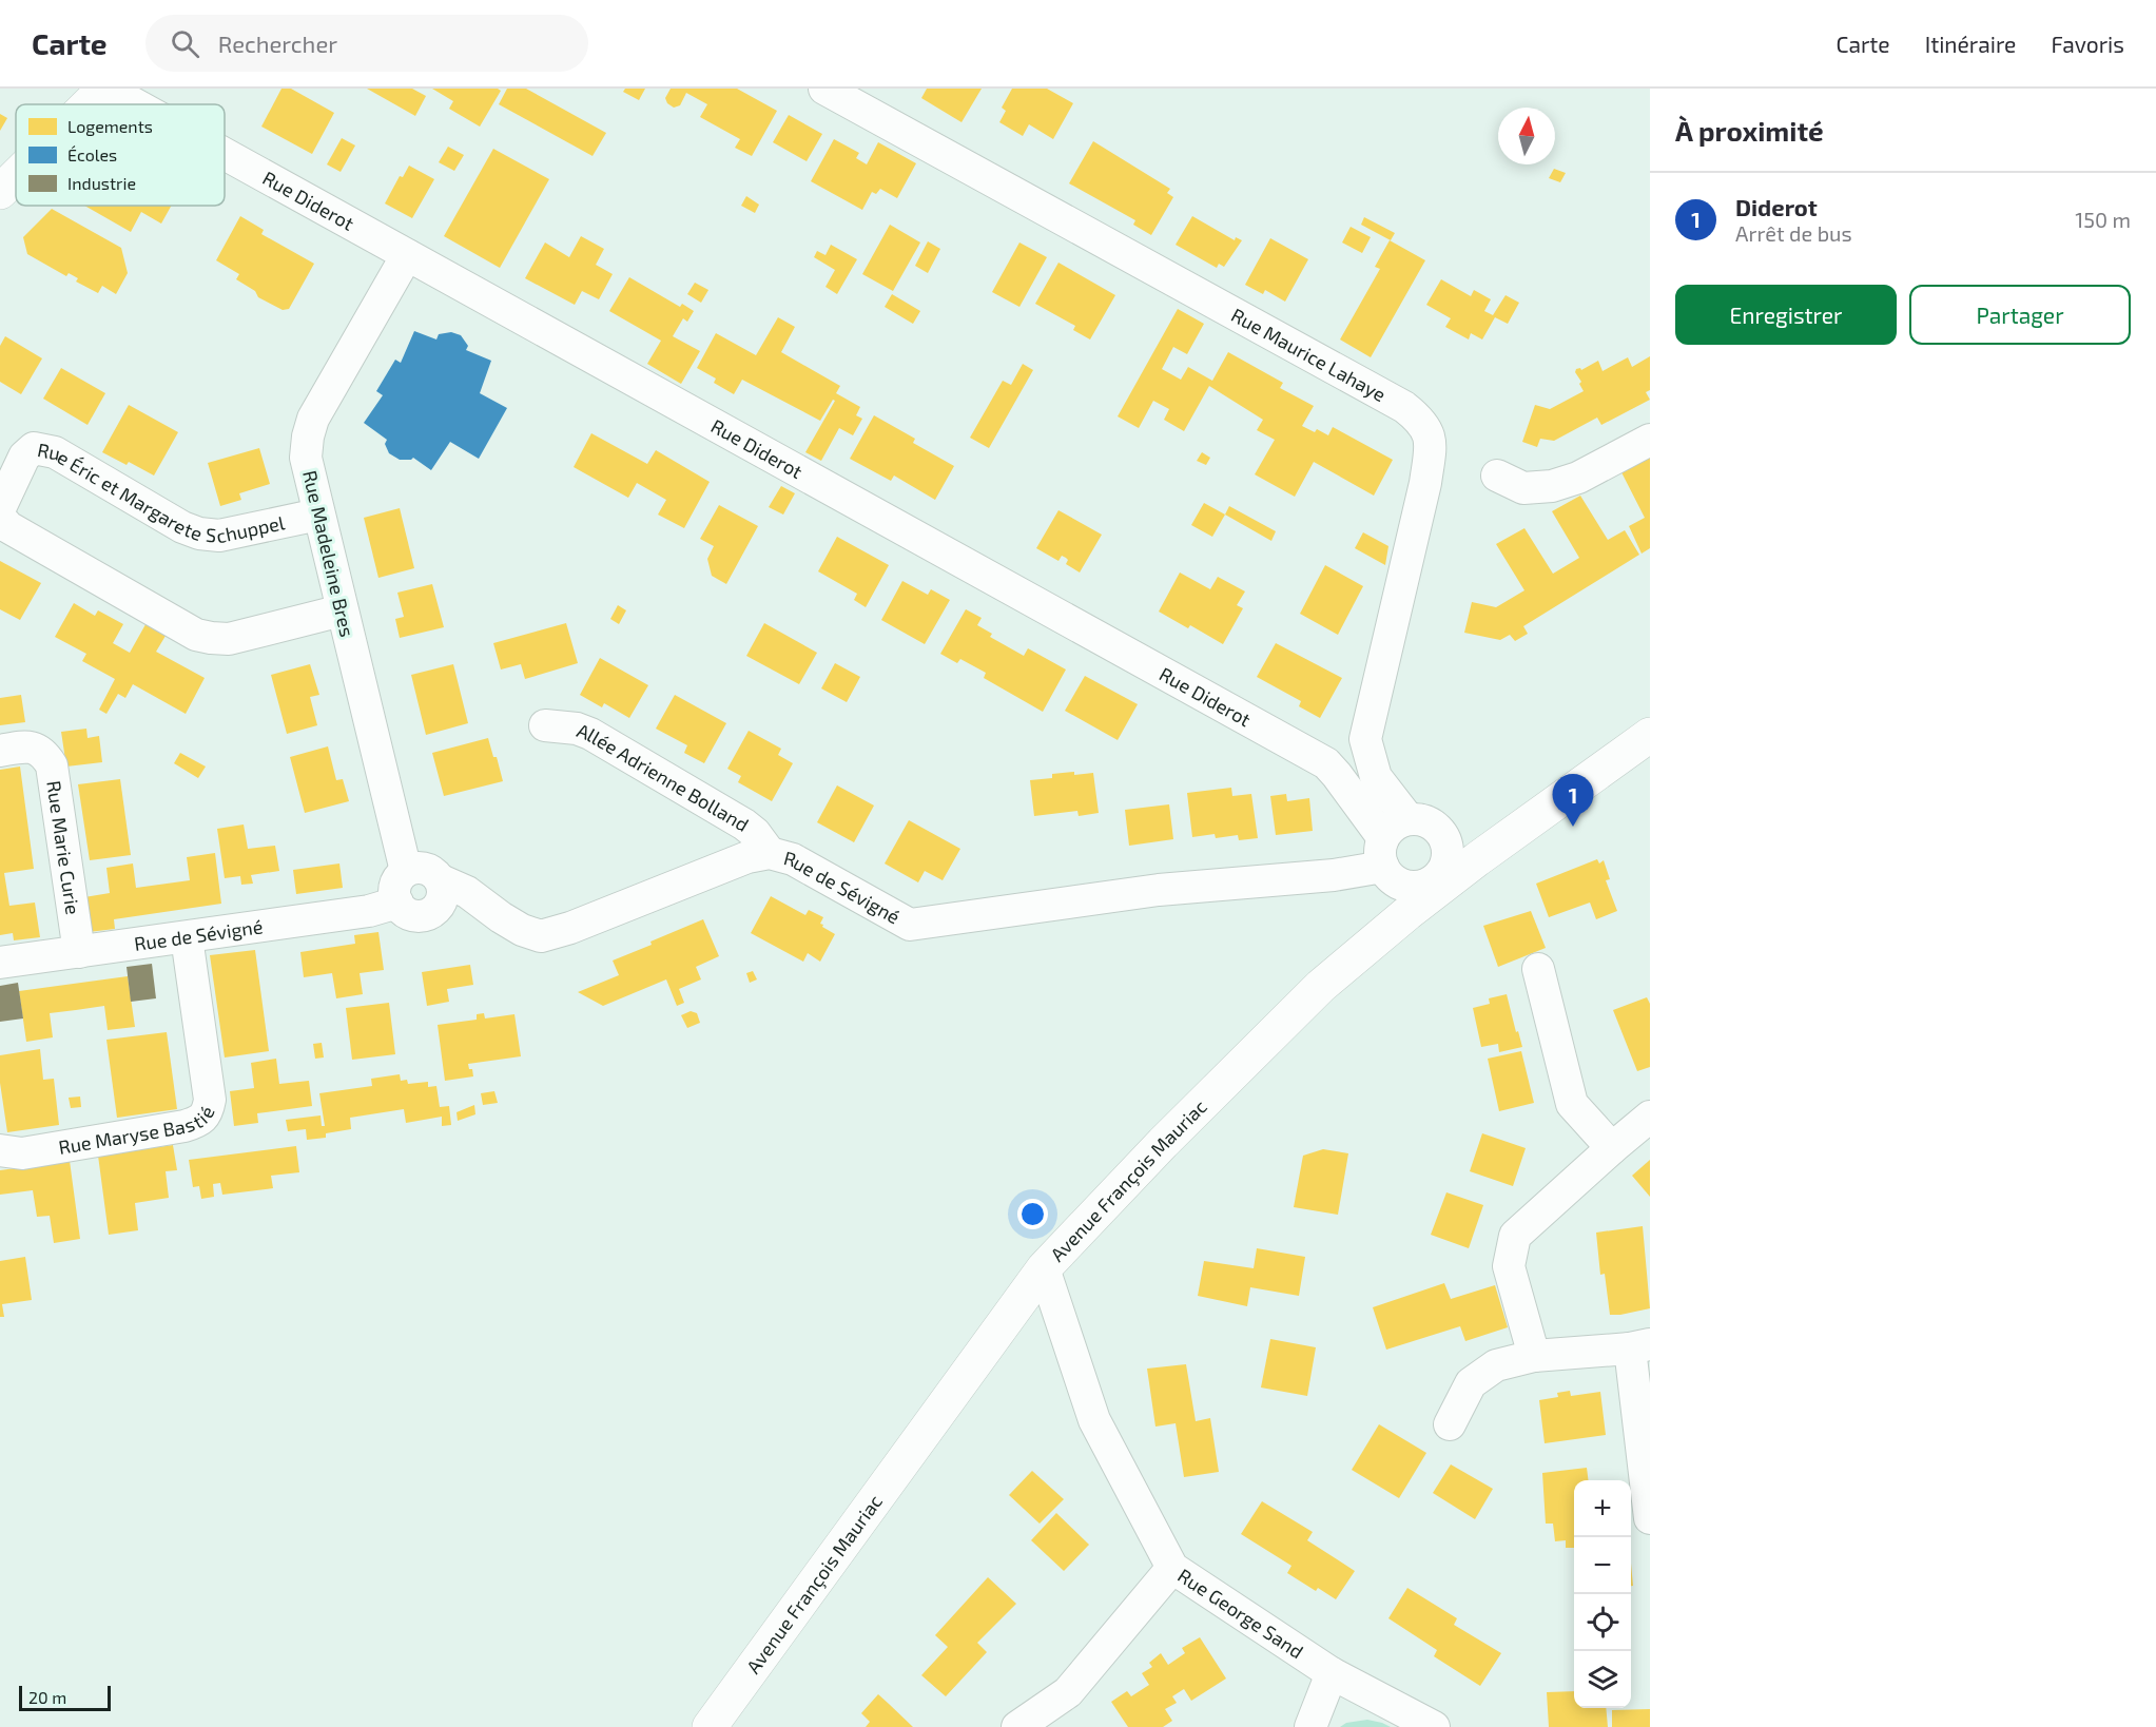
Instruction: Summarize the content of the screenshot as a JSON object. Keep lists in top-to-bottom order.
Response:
{
  "streets": {
    "street": [
      "Rue Diderot",
      "Rue Maurice Lahaye",
      "Rue Éric et Margarete Schuppel",
      "Rue Madeleine Bres",
      "Allée Adrienne Bolland",
      "Rue Marie Curie",
      "Rue de Sévigné",
      "Rue Maryse Bastié",
      "Avenue François Mauriac",
      "Rue George Sand"
    ]
  },
  "crossings": [
    ["Rue Diderot", "Rue Madeleine Bres"],
    ["Rue Diderot", "Rue de Sévigné"],
    ["Rue Diderot", "Avenue François Mauriac"],
    ["Rue Éric et Margarete Schuppel", "Rue Madeleine Bres"],
    ["Rue Madeleine Bres", "Rue de Sévigné"],
    ["Allée Adrienne Bolland", "Rue de Sévigné"],
    ["Rue Marie Curie", "Rue de Sévigné"],
    ["Rue de Sévigné", "Rue Maryse Bastié"],
    ["Rue de Sévigné", "Avenue François Mauriac"],
    ["Avenue François Mauriac", "Rue George Sand"]
  ],
  "legend": ["Logements", "Écoles", "Industrie"],
  "scale_bar": "20 m",
  "north": "top",
  "page": {
    "header": "Carte",
    "search": "Rechercher",
    "nav": ["Carte", "Itinéraire", "Favoris"],
    "heading": "À proximité",
    "list": [
      {
        "mark": "1",
        "name": "Diderot",
        "note": "Arrêt de bus",
        "value": "150 m"
      }
    ],
    "buttons": ["Enregistrer", "Partager"],
    "pins": "1",
    "map_buttons": ["+", "−"],
    "scale": "20 m"
  }
}
